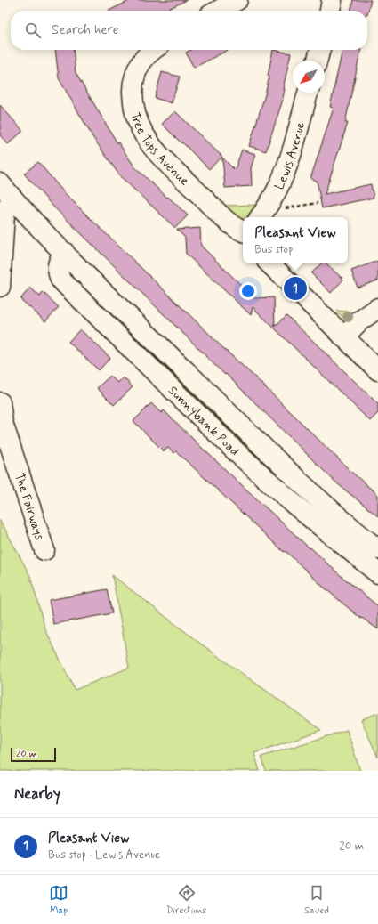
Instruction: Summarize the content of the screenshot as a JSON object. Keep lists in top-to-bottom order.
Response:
{
  "streets": {
    "street": [
      "Tree Tops Avenue",
      "Lewis Avenue",
      "Sunnybank Road",
      "The Fairways"
    ]
  },
  "scale_bar": "20 m",
  "north": "bottom left",
  "page": {
    "search": "Search here",
    "popup": ["Pleasant View", "Bus stop"],
    "pins": "1",
    "scale": "20 m",
    "heading": "Nearby",
    "list": [
      {
        "mark": "1",
        "name": "Pleasant View",
        "note": "Bus stop · Lewis Avenue",
        "value": "20 m"
      }
    ],
    "nav": ["Map", "Directions", "Saved"]
  }
}
